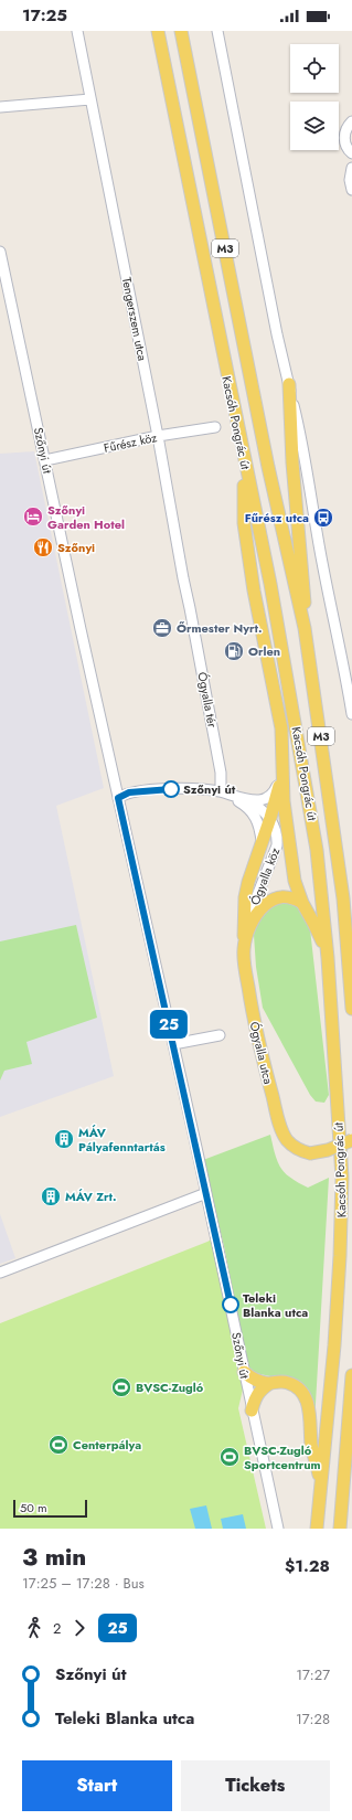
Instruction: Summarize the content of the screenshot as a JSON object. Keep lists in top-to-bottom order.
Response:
{
  "streets": {
    "main road": [
      "M3",
      "Kacsóh Pongrác út",
      "Ógyalla köz",
      "Ógyalla utca"
    ],
    "street": [
      "Tengerszem utca",
      "Fűrész köz",
      "Szőnyi út",
      "Ógyalla tér"
    ]
  },
  "crossings": [
    ["Tengerszem utca", "Fűrész köz"],
    ["Tengerszem utca", "Ógyalla tér"],
    ["Fűrész köz", "Szőnyi út"],
    ["Szőnyi út", "Ógyalla köz"],
    ["Ógyalla tér", "Ógyalla köz"],
    ["Ógyalla köz", "Ógyalla utca"]
  ],
  "places": {
    "hotel": ["Szőnyi Garden Hotel"],
    "bus stop": ["Fűrész utca"],
    "restaurant": ["Szőnyi"],
    "office": ["Őrmester Nyrt."],
    "fuel station": ["Orlen"],
    "other": ["Szőnyi út", "Teleki Blanka utca"],
    "building": ["MÁV Pályafenntartás", "MÁV Zrt."],
    "sports": ["BVSC-Zugló", "Centerpálya", "BVSC-Zugló Sportcentrum"]
  },
  "lines": ["bus line 25"],
  "scale_bar": "50 m",
  "page": {
    "status": "17:25",
    "on_map": "25",
    "scale": "50 m",
    "heading": ["3 min", "17:25 – 17:28 · Bus", "$1.28"],
    "legs": ["2", "25"],
    "list": [
      {
        "name": "Szőnyi út",
        "value": "17:27"
      },
      {
        "name": "Teleki Blanka utca",
        "value": "17:28"
      }
    ],
    "buttons": ["Start", "Tickets"]
  }
}
